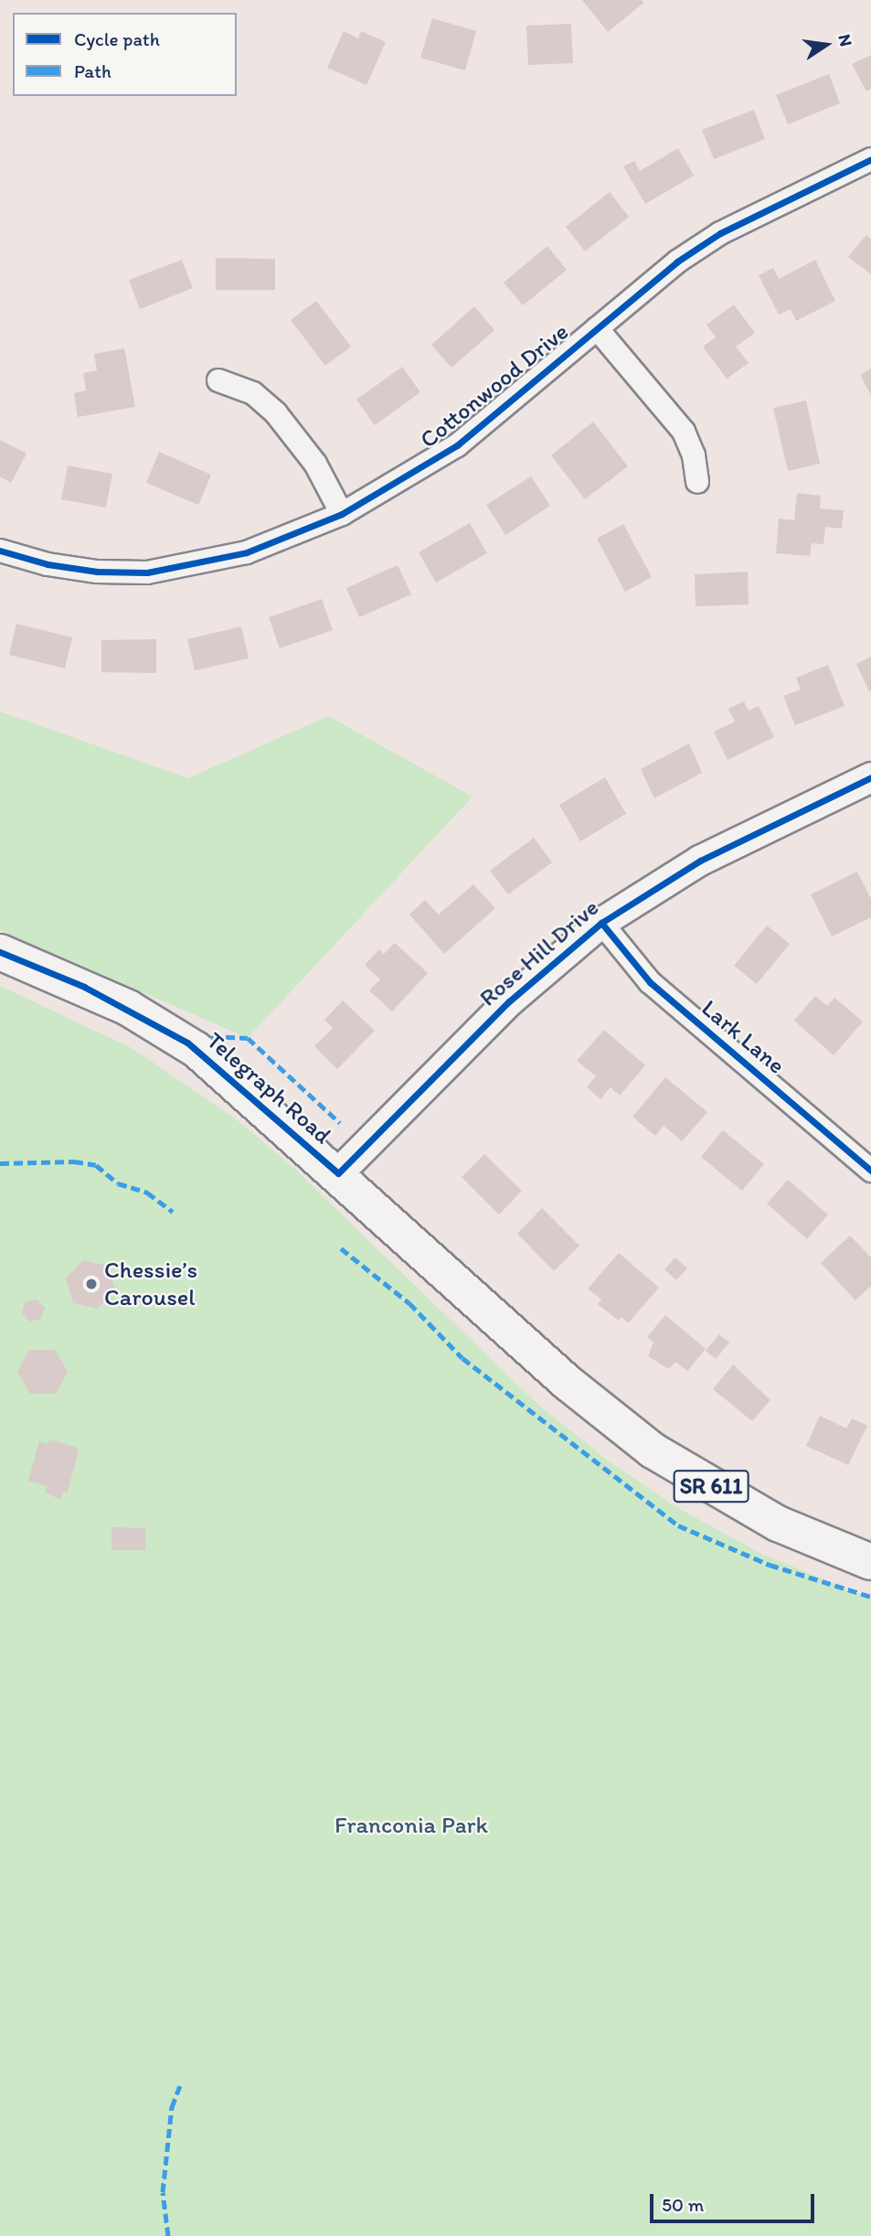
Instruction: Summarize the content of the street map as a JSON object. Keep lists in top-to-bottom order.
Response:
{
  "streets": {
    "main road": ["Telegraph Road", "SR 611"],
    "street": ["Cottonwood Drive", "Rose Hill Drive", "Lark Lane"]
  },
  "crossings": [
    ["Rose Hill Drive", "Lark Lane"],
    ["Rose Hill Drive", "Telegraph Road"]
  ],
  "parks": ["Franconia Park"],
  "places": ["Chessie’s Carousel"],
  "legend": ["Cycle path", "Path"],
  "scale_bar": "50 m",
  "north": "right"
}
